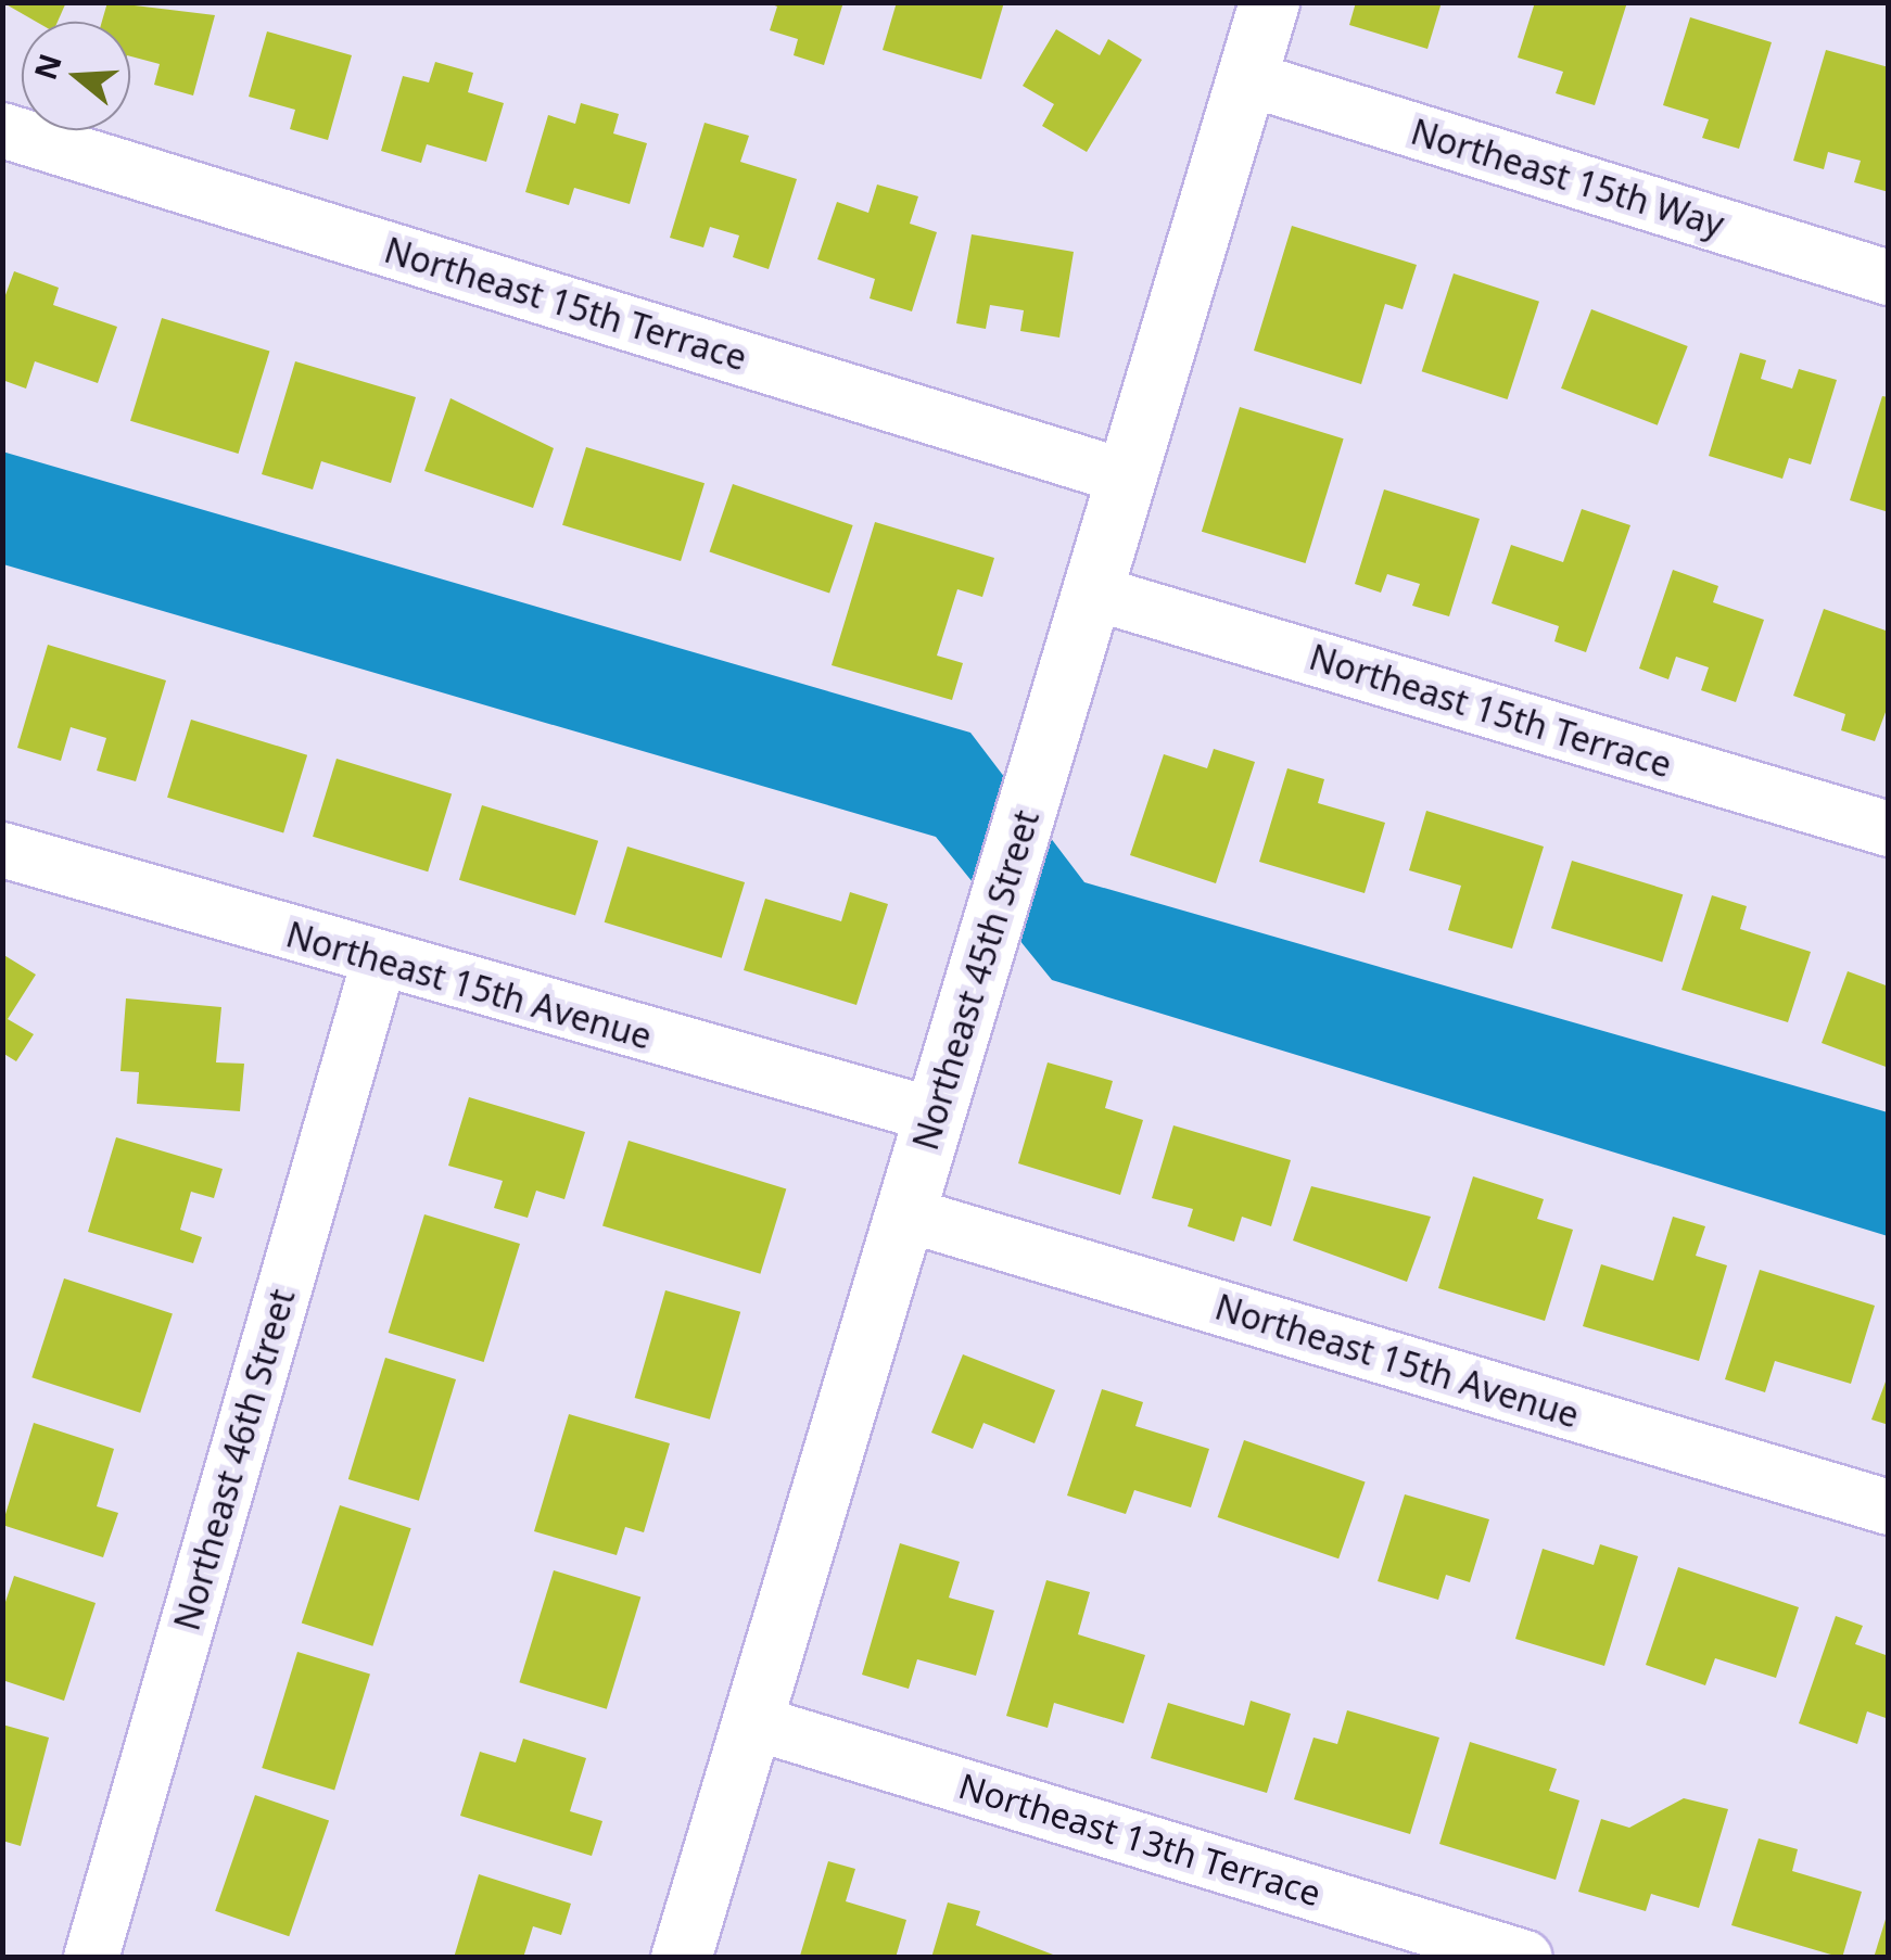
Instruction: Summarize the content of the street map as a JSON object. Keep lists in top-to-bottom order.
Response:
{
  "streets": {
    "street": [
      "Northeast 15th Way",
      "Northeast 15th Terrace",
      "Northeast 45th Street",
      "Northeast 15th Avenue",
      "Northeast 46th Street",
      "Northeast 13th Terrace"
    ]
  },
  "crossings": [
    ["Northeast 15th Way", "Northeast 45th Street"],
    ["Northeast 15th Terrace", "Northeast 45th Street"],
    ["Northeast 45th Street", "Northeast 15th Avenue"],
    ["Northeast 45th Street", "Northeast 13th Terrace"],
    ["Northeast 15th Avenue", "Northeast 46th Street"]
  ],
  "north": "left"
}
